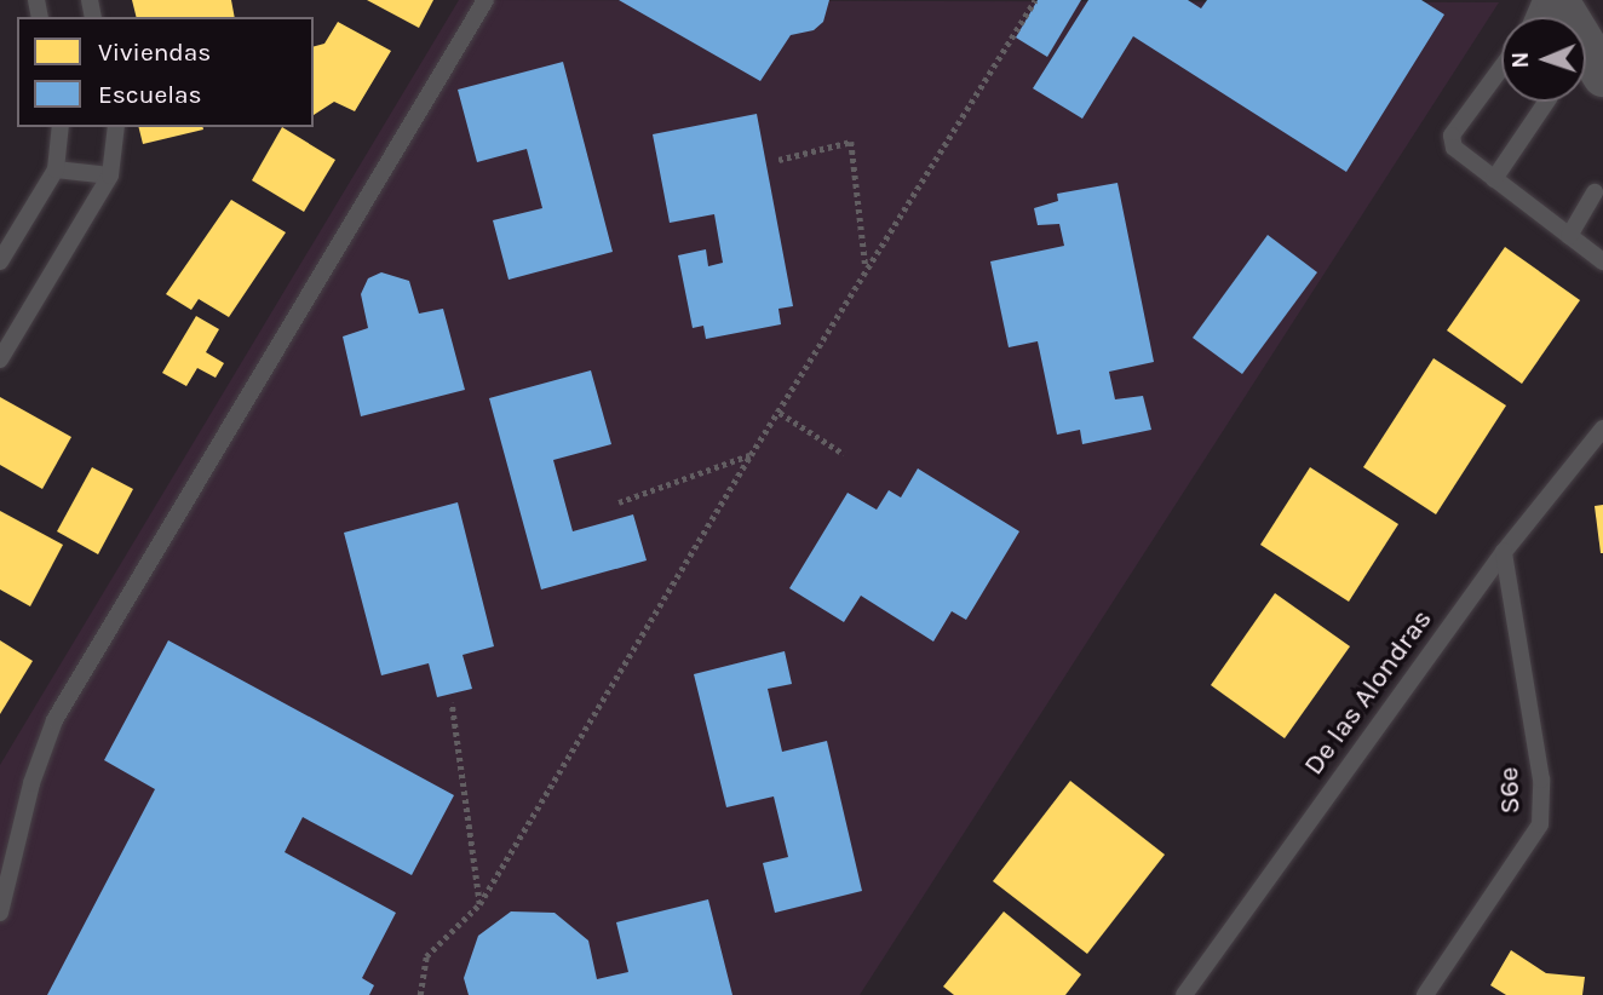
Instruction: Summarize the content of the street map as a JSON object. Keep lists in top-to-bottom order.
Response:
{
  "streets": {
    "lane": ["De las Alondras", "S6e"]
  },
  "crossings": [
    ["De las Alondras", "S6e"]
  ],
  "legend": ["Viviendas", "Escuelas"],
  "north": "left"
}
